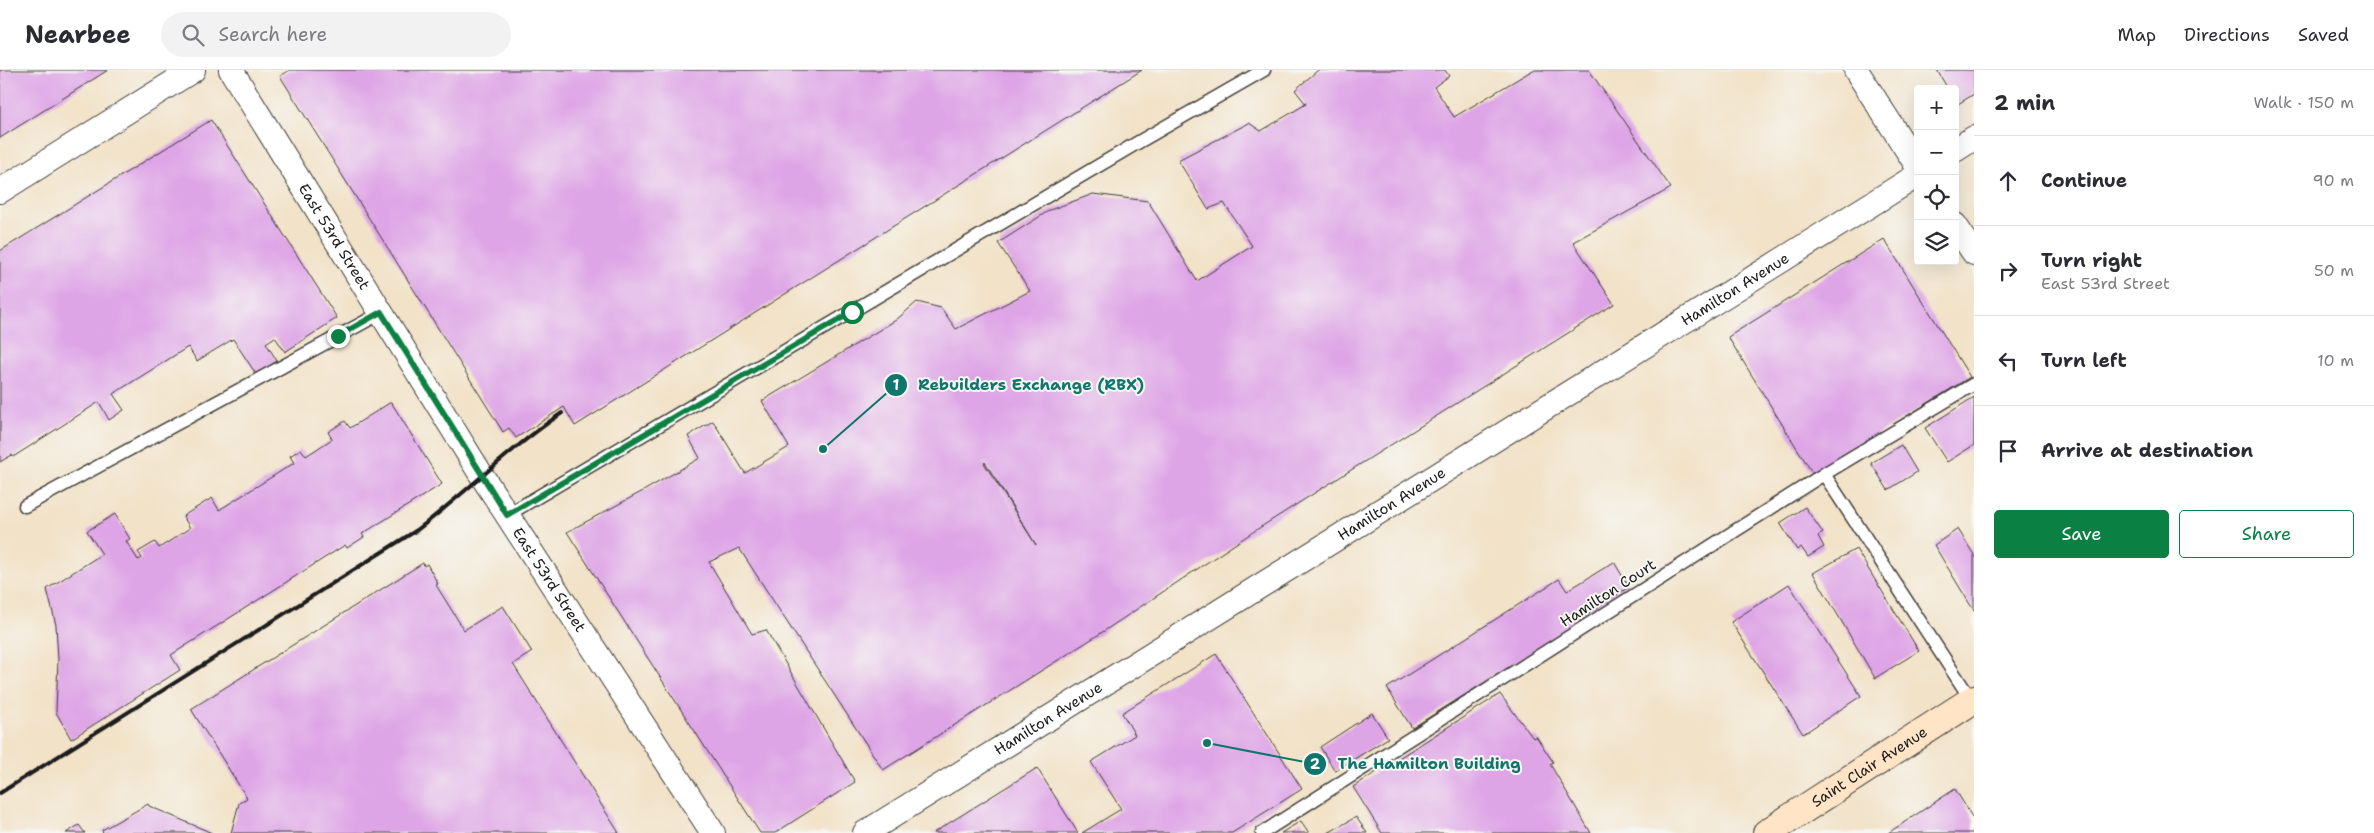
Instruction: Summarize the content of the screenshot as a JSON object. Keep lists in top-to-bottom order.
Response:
{
  "streets": {
    "main road": ["Saint Clair Avenue"],
    "street": ["East 53rd Street", "Hamilton Avenue"],
    "lane": ["Hamilton Court"]
  },
  "places": ["Rebuilders Exchange (RBX)", "The Hamilton Building"],
  "page": {
    "header": "Nearbee",
    "search": "Search here",
    "nav": ["Map", "Directions", "Saved"],
    "heading": ["2 min", "Walk · 150 m"],
    "map_buttons": ["+", "−"],
    "list": [
      ["Continue", "90 m"],
      ["Turn right", "East 53rd Street", "50 m"],
      ["Turn left", "10 m"],
      "Arrive at destination"
    ],
    "buttons": ["Save", "Share"]
  }
}
